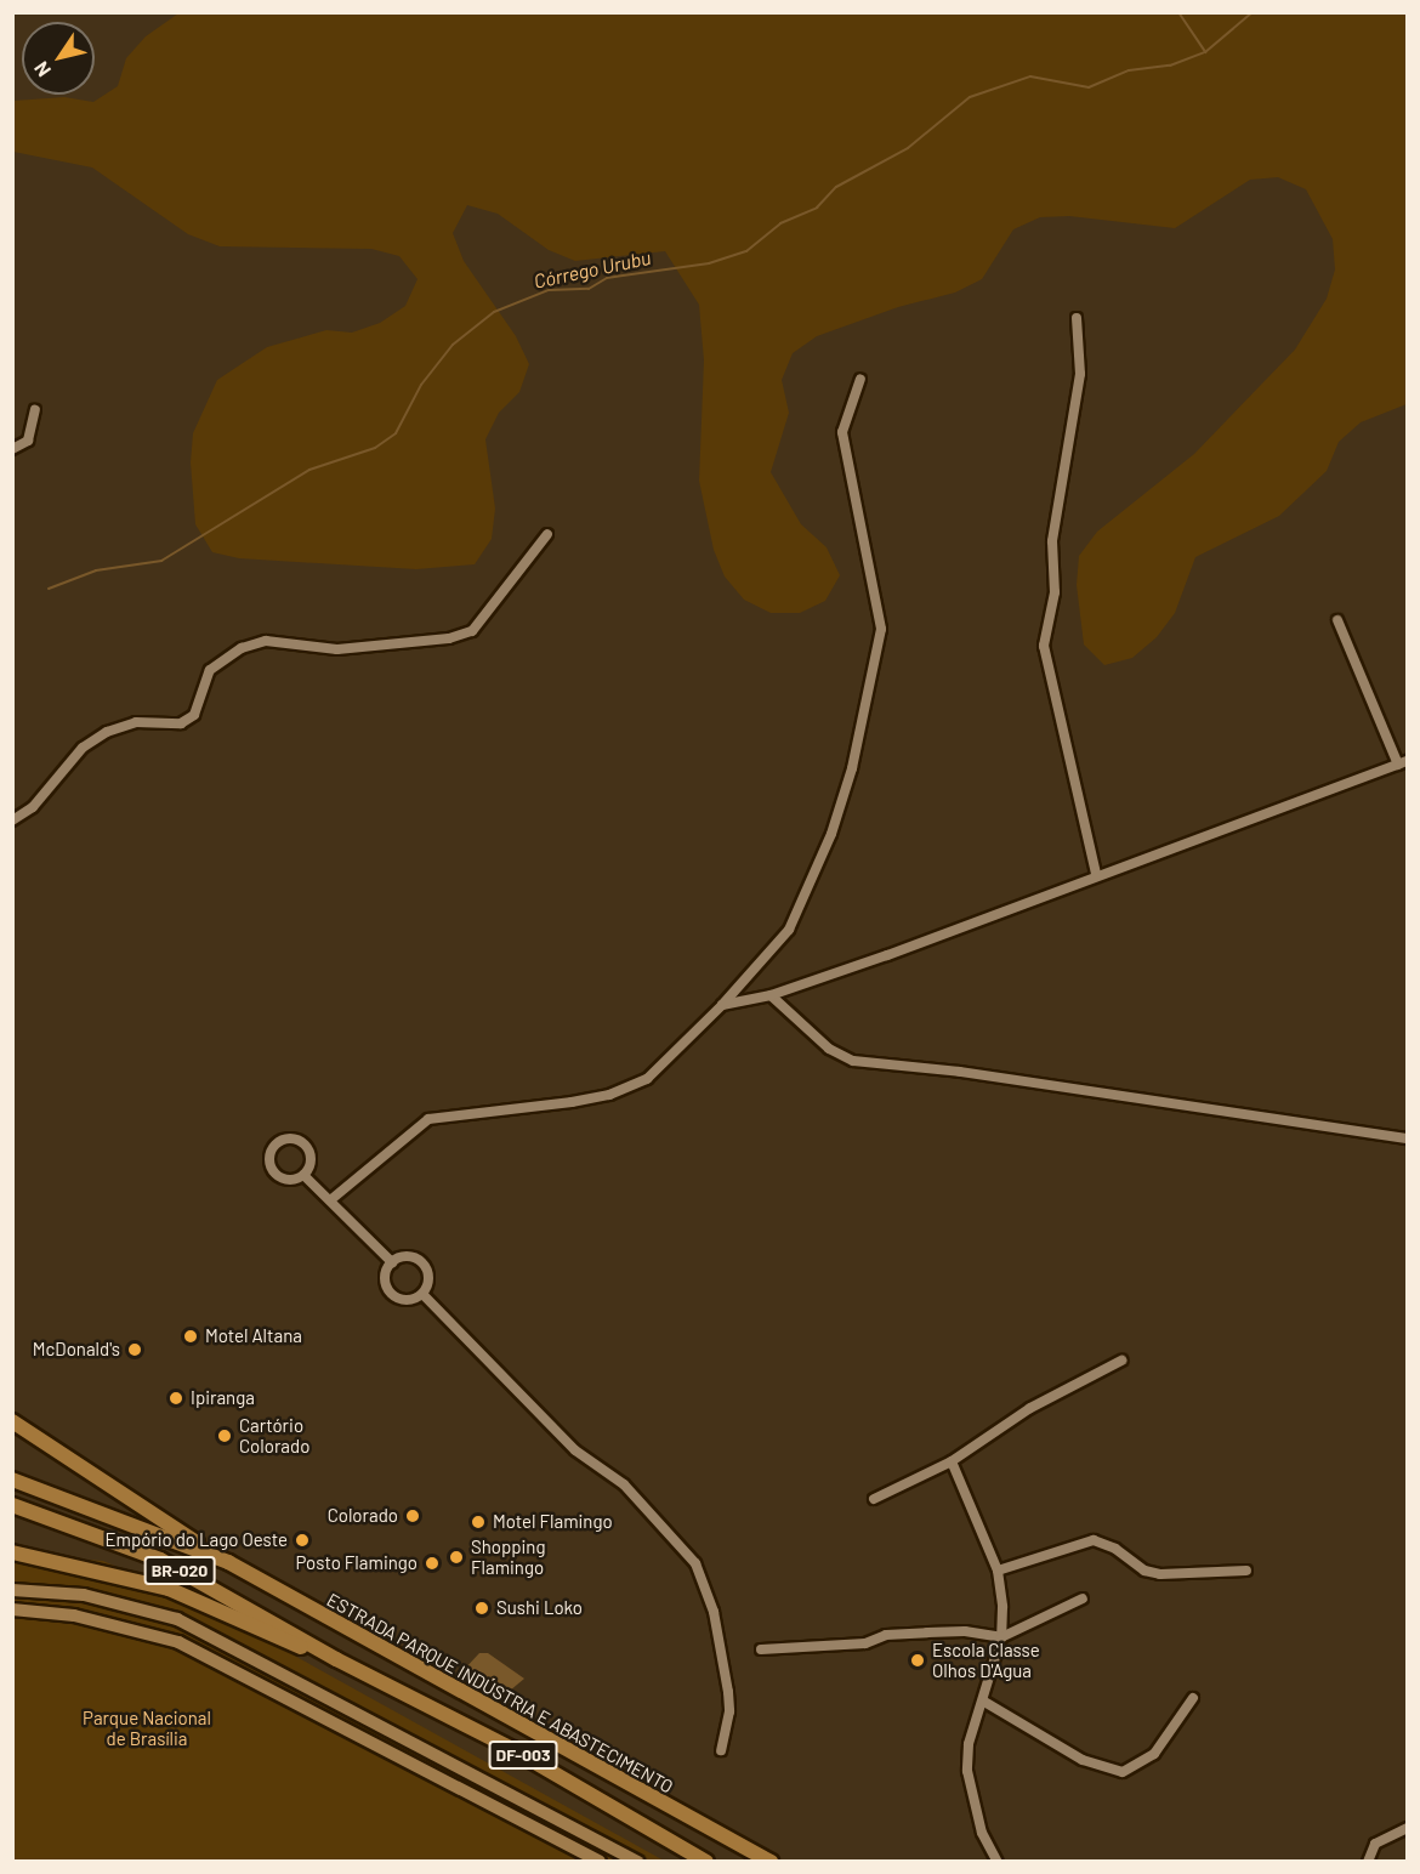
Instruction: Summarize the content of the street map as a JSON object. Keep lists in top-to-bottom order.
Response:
{
  "streets": {
    "highway": ["BR-020", "ESTRADA PARQUE INDÚSTRIA E ABASTECIMENTO", "DF-003"]
  },
  "crossings": [
    ["BR-020", "ESTRADA PARQUE INDÚSTRIA E ABASTECIMENTO"],
    ["BR-020", "DF-003"]
  ],
  "water": ["Córrego Urubu"],
  "parks": ["Parque Nacional de Brasília"],
  "places": [
    "Motel Altana",
    "McDonald's",
    "Ipiranga",
    "Cartório Colorado",
    "Colorado",
    "Motel Flamingo",
    "Empório do Lago Oeste",
    "Shopping Flamingo",
    "Posto Flamingo",
    "Sushi Loko",
    "Escola Classe Olhos D'Agua"
  ],
  "north": "bottom left"
}
